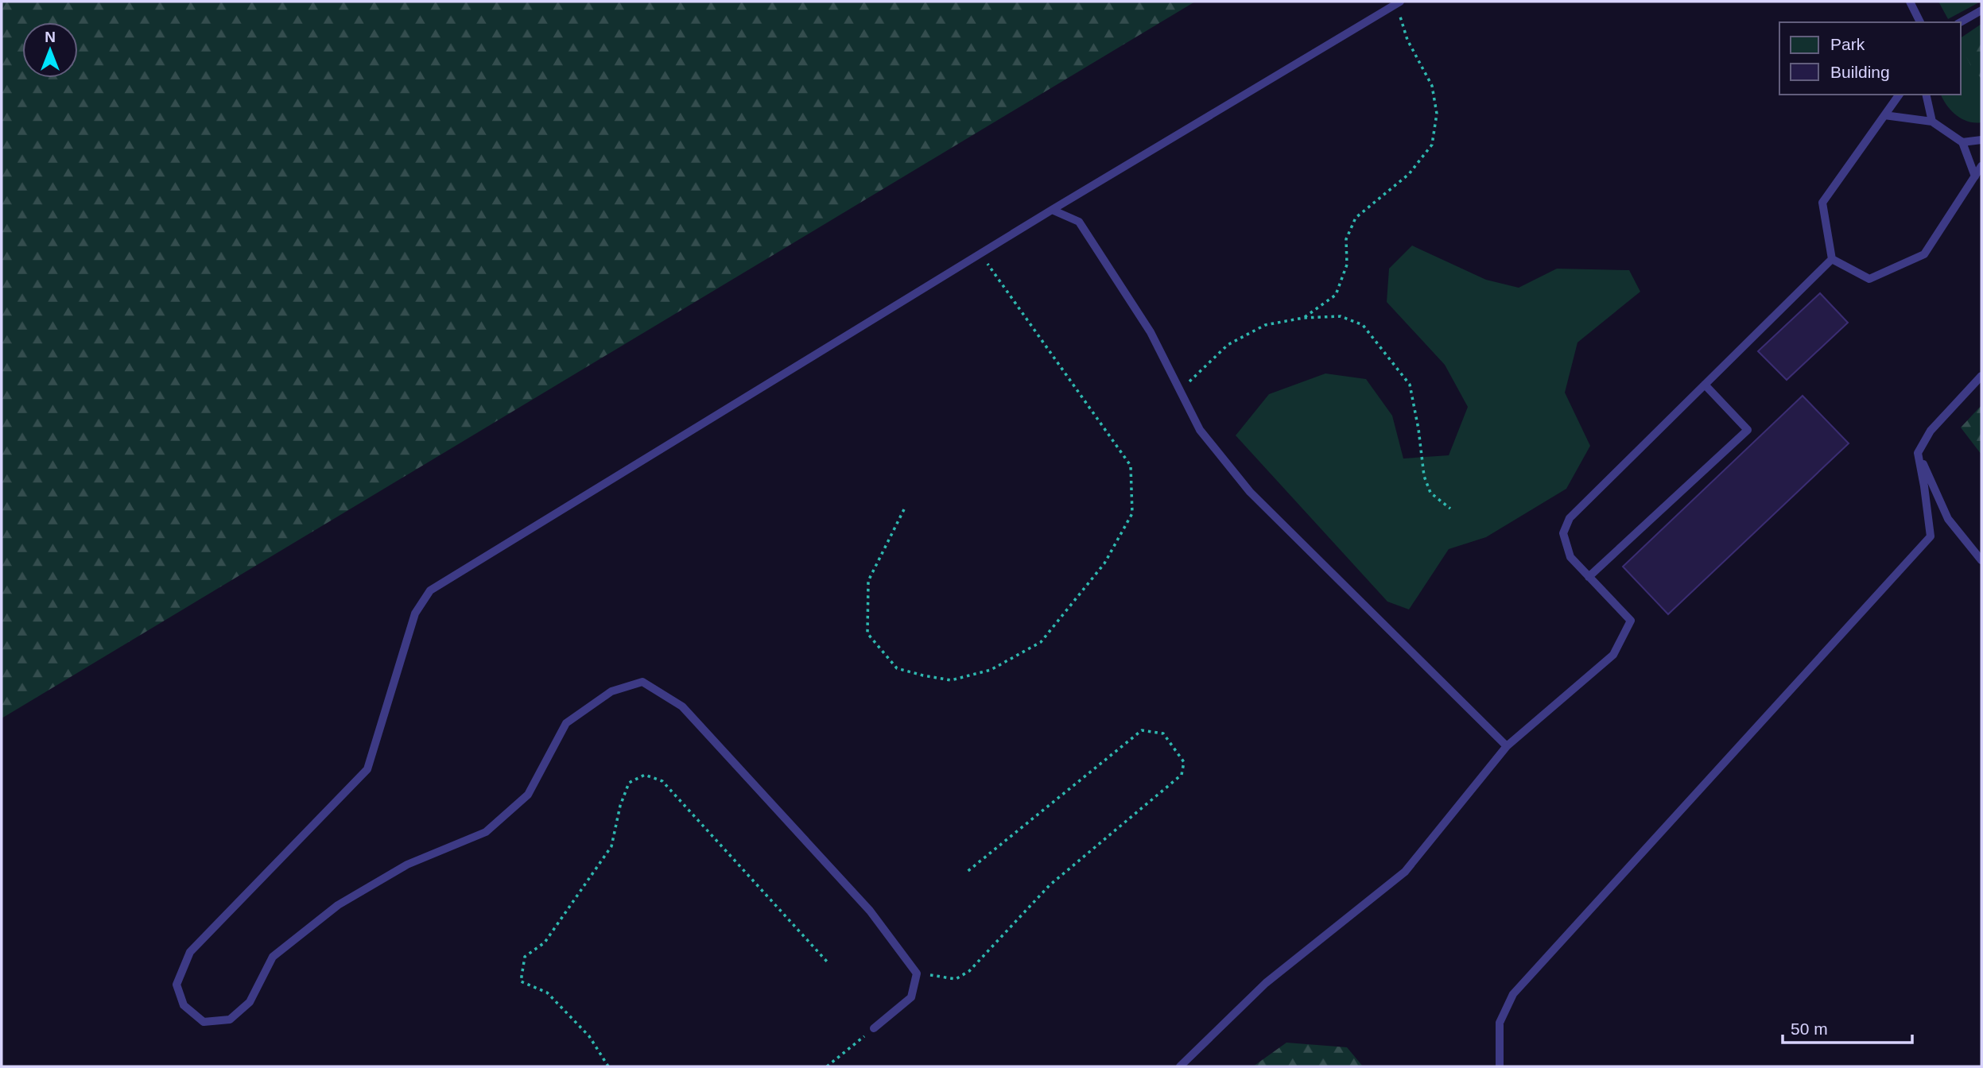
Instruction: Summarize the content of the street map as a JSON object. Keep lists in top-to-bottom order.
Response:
{
  "legend": ["Park", "Building"],
  "scale_bar": "50 m",
  "north": "top"
}
